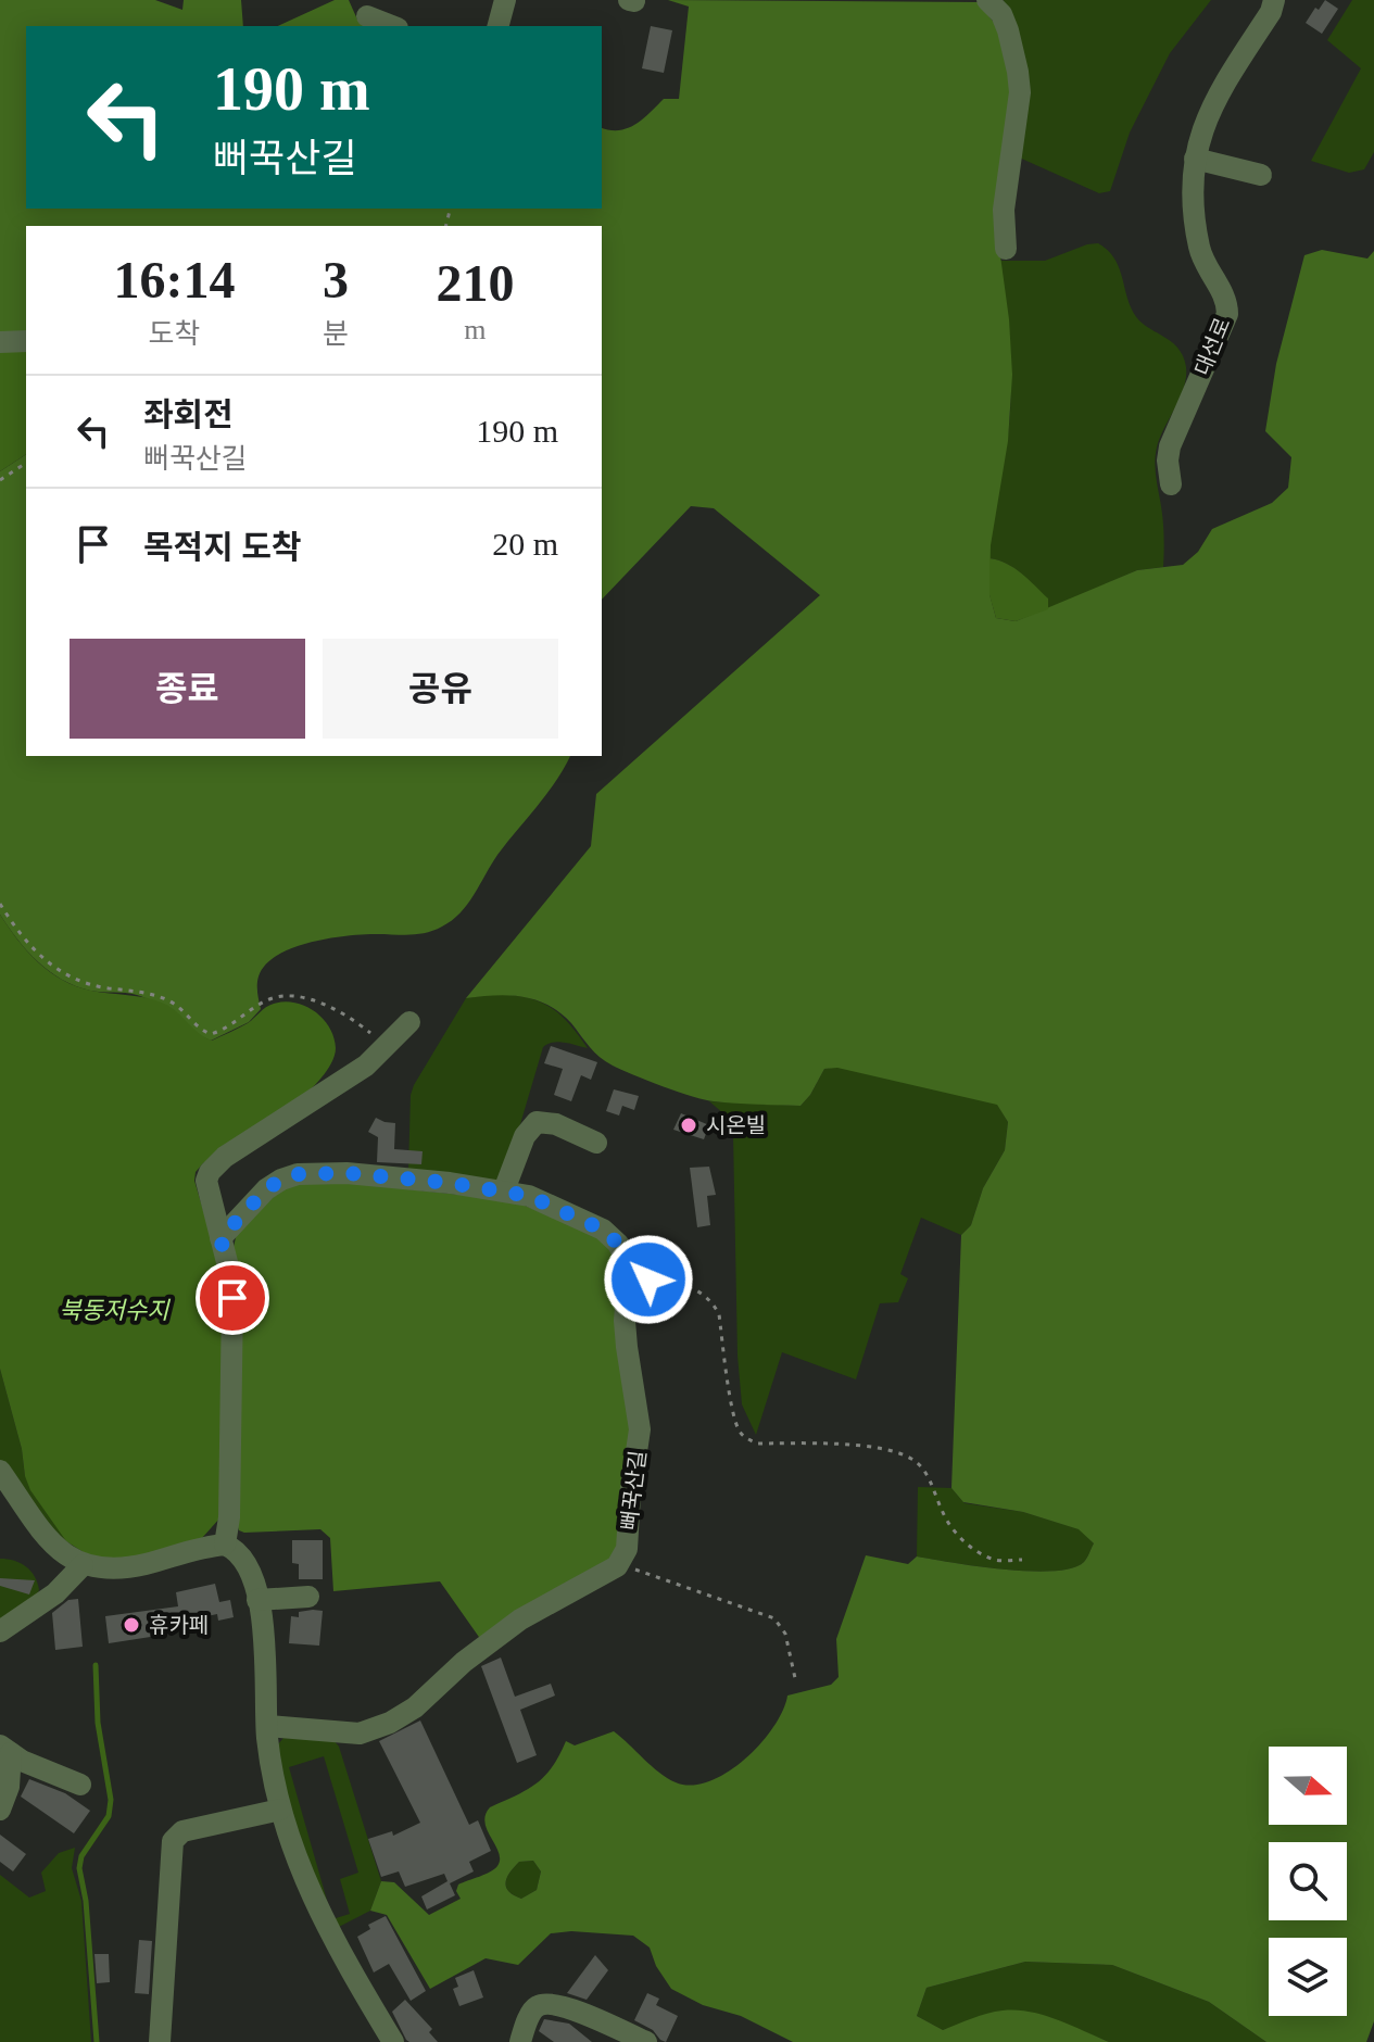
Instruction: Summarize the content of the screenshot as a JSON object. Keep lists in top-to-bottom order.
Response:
{
  "streets": {
    "street": ["대선로", "뻐꾹산길"]
  },
  "water": ["북동저수지"],
  "places": ["시온빌", "휴카페"],
  "north": "right",
  "page": {
    "turn": ["190 m", "뻐꾹산길"],
    "eta": [
      "16:14",
      "도착",
      "3",
      "분",
      "210",
      "m"
    ],
    "list": [
      {
        "name": "좌회전",
        "note": "뻐꾹산길",
        "value": "190 m"
      },
      {
        "name": "목적지 도착",
        "value": "20 m"
      }
    ],
    "buttons": ["종료", "공유"]
  }
}
